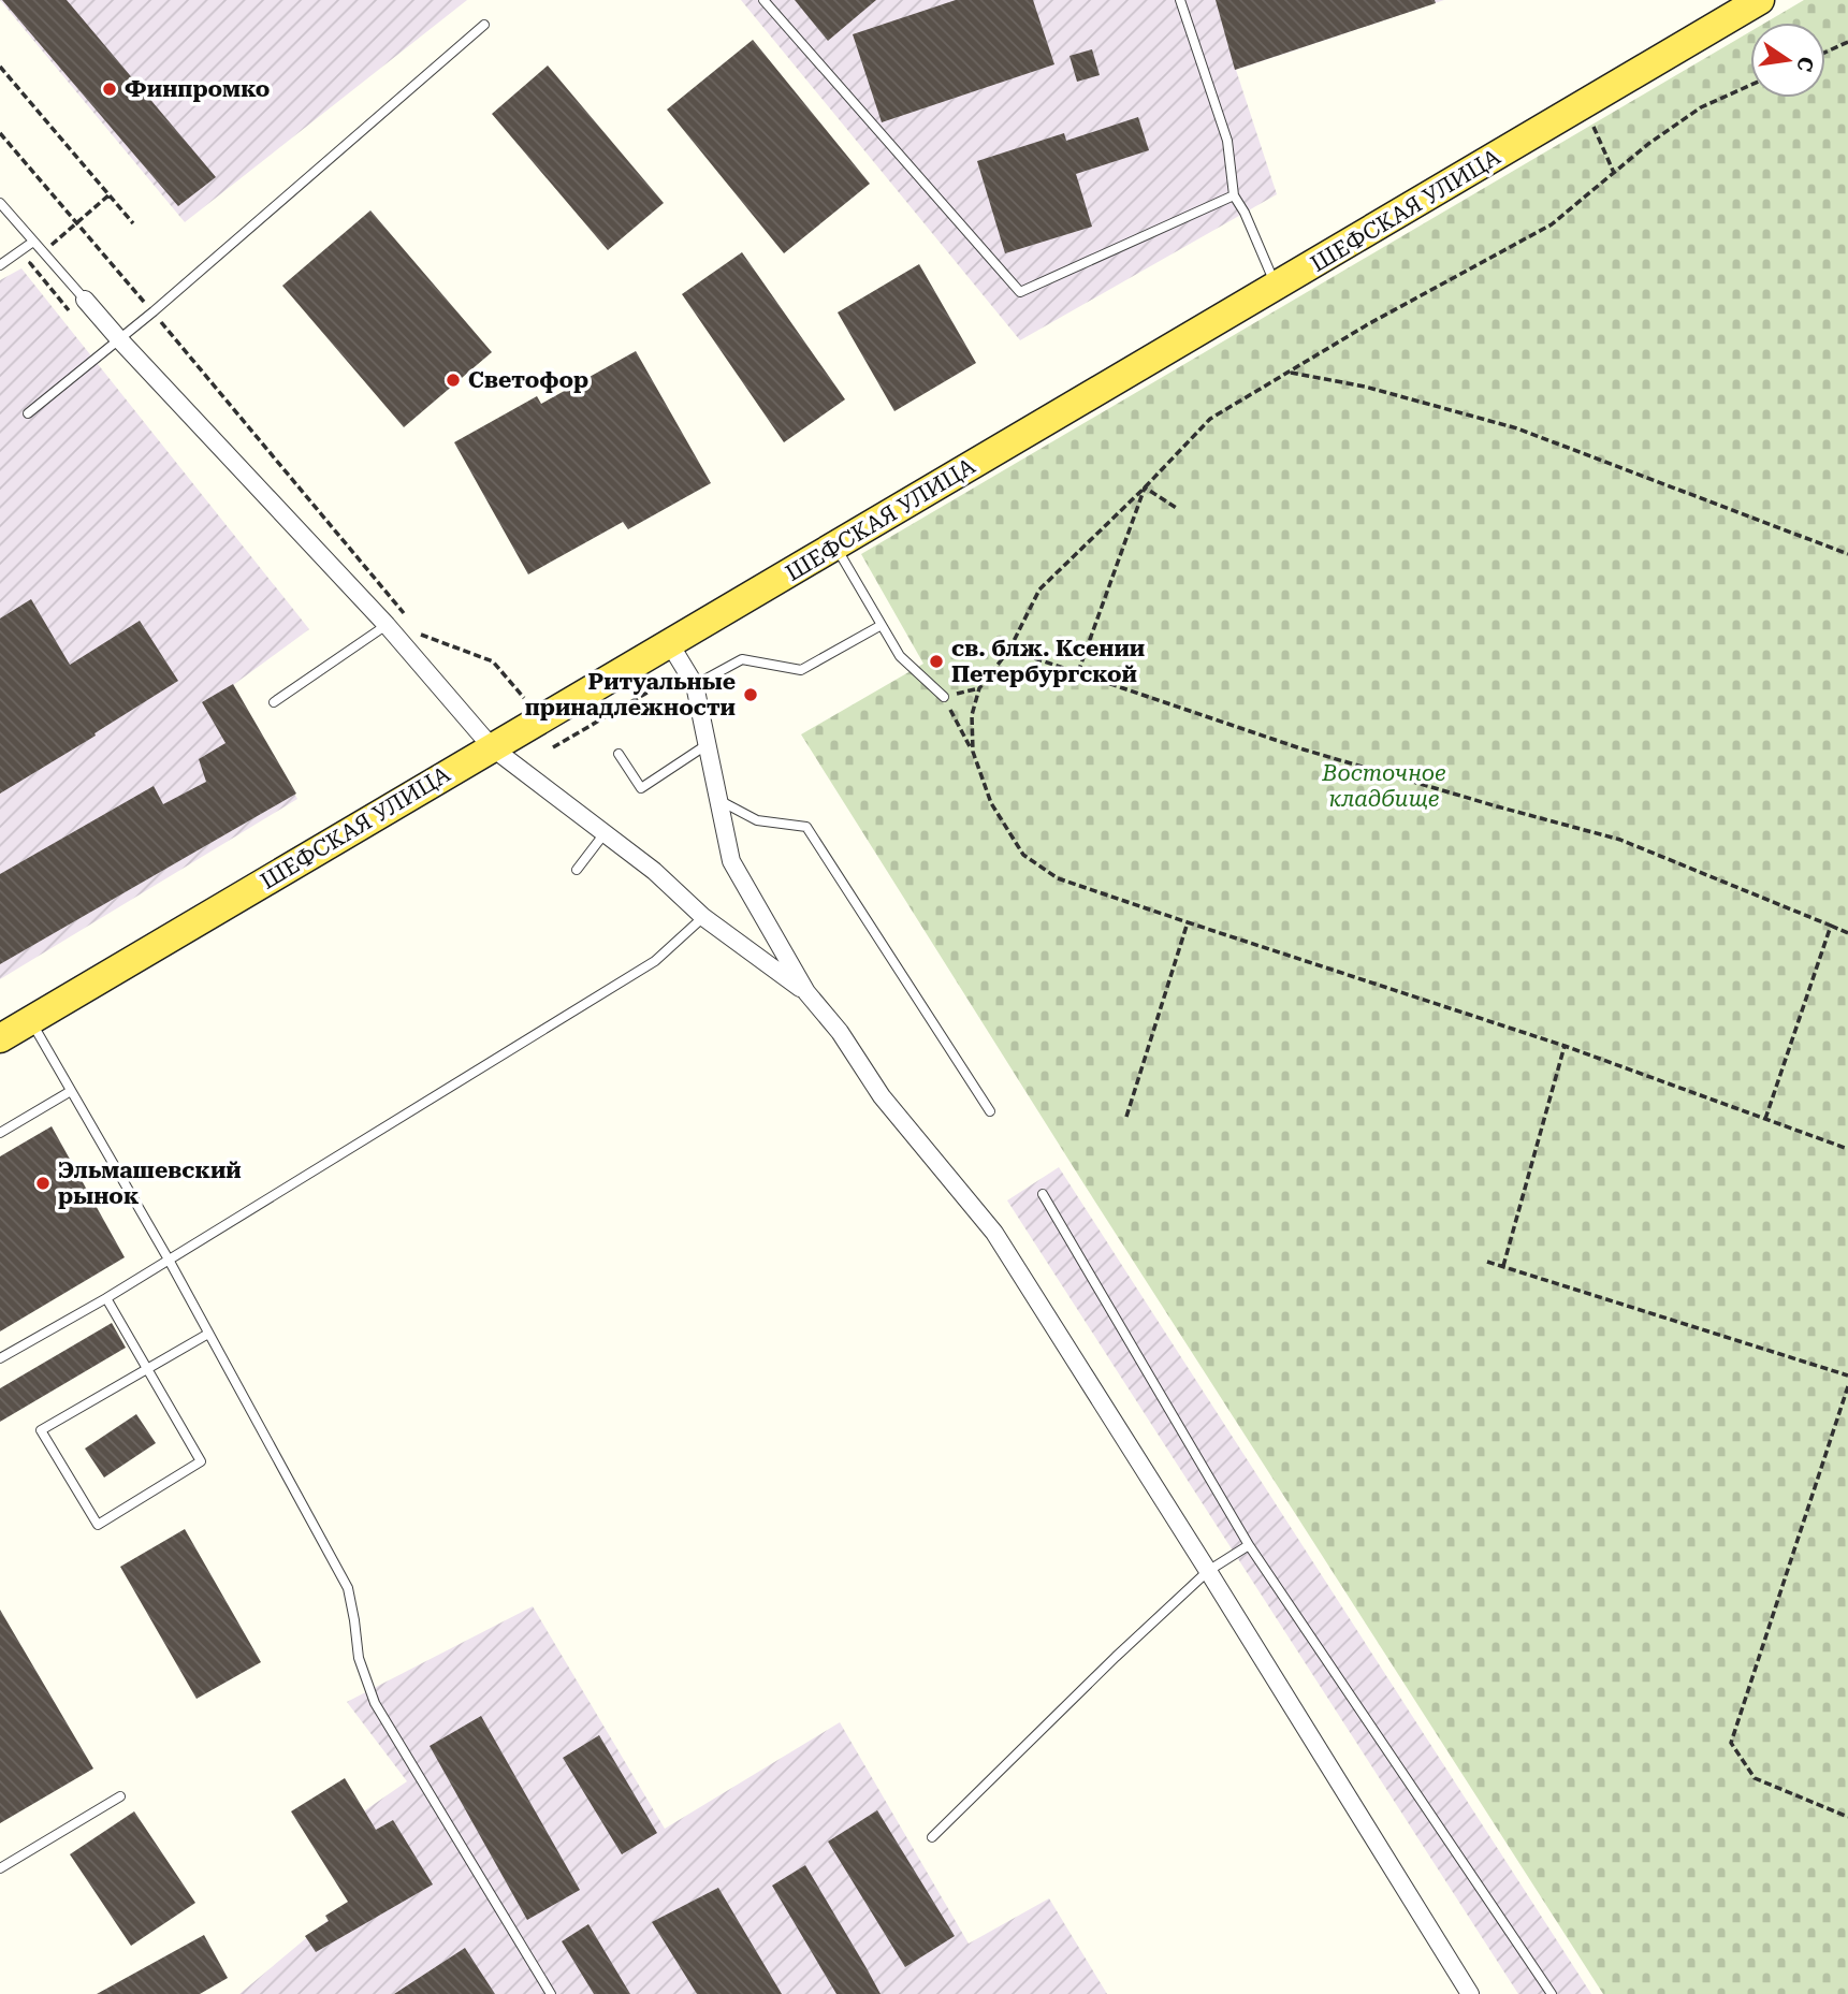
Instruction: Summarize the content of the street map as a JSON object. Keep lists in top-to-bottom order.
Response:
{
  "streets": {
    "main road": ["ШЕФСКАЯ УЛИЦА"]
  },
  "parks": ["Восточное кладбище"],
  "places": [
    "Финпромко",
    "Светофор",
    "св. блж. Ксении Петербургской",
    "Ритуальные принадлежности",
    "Эльмашевский рынок"
  ],
  "north": "right"
}
